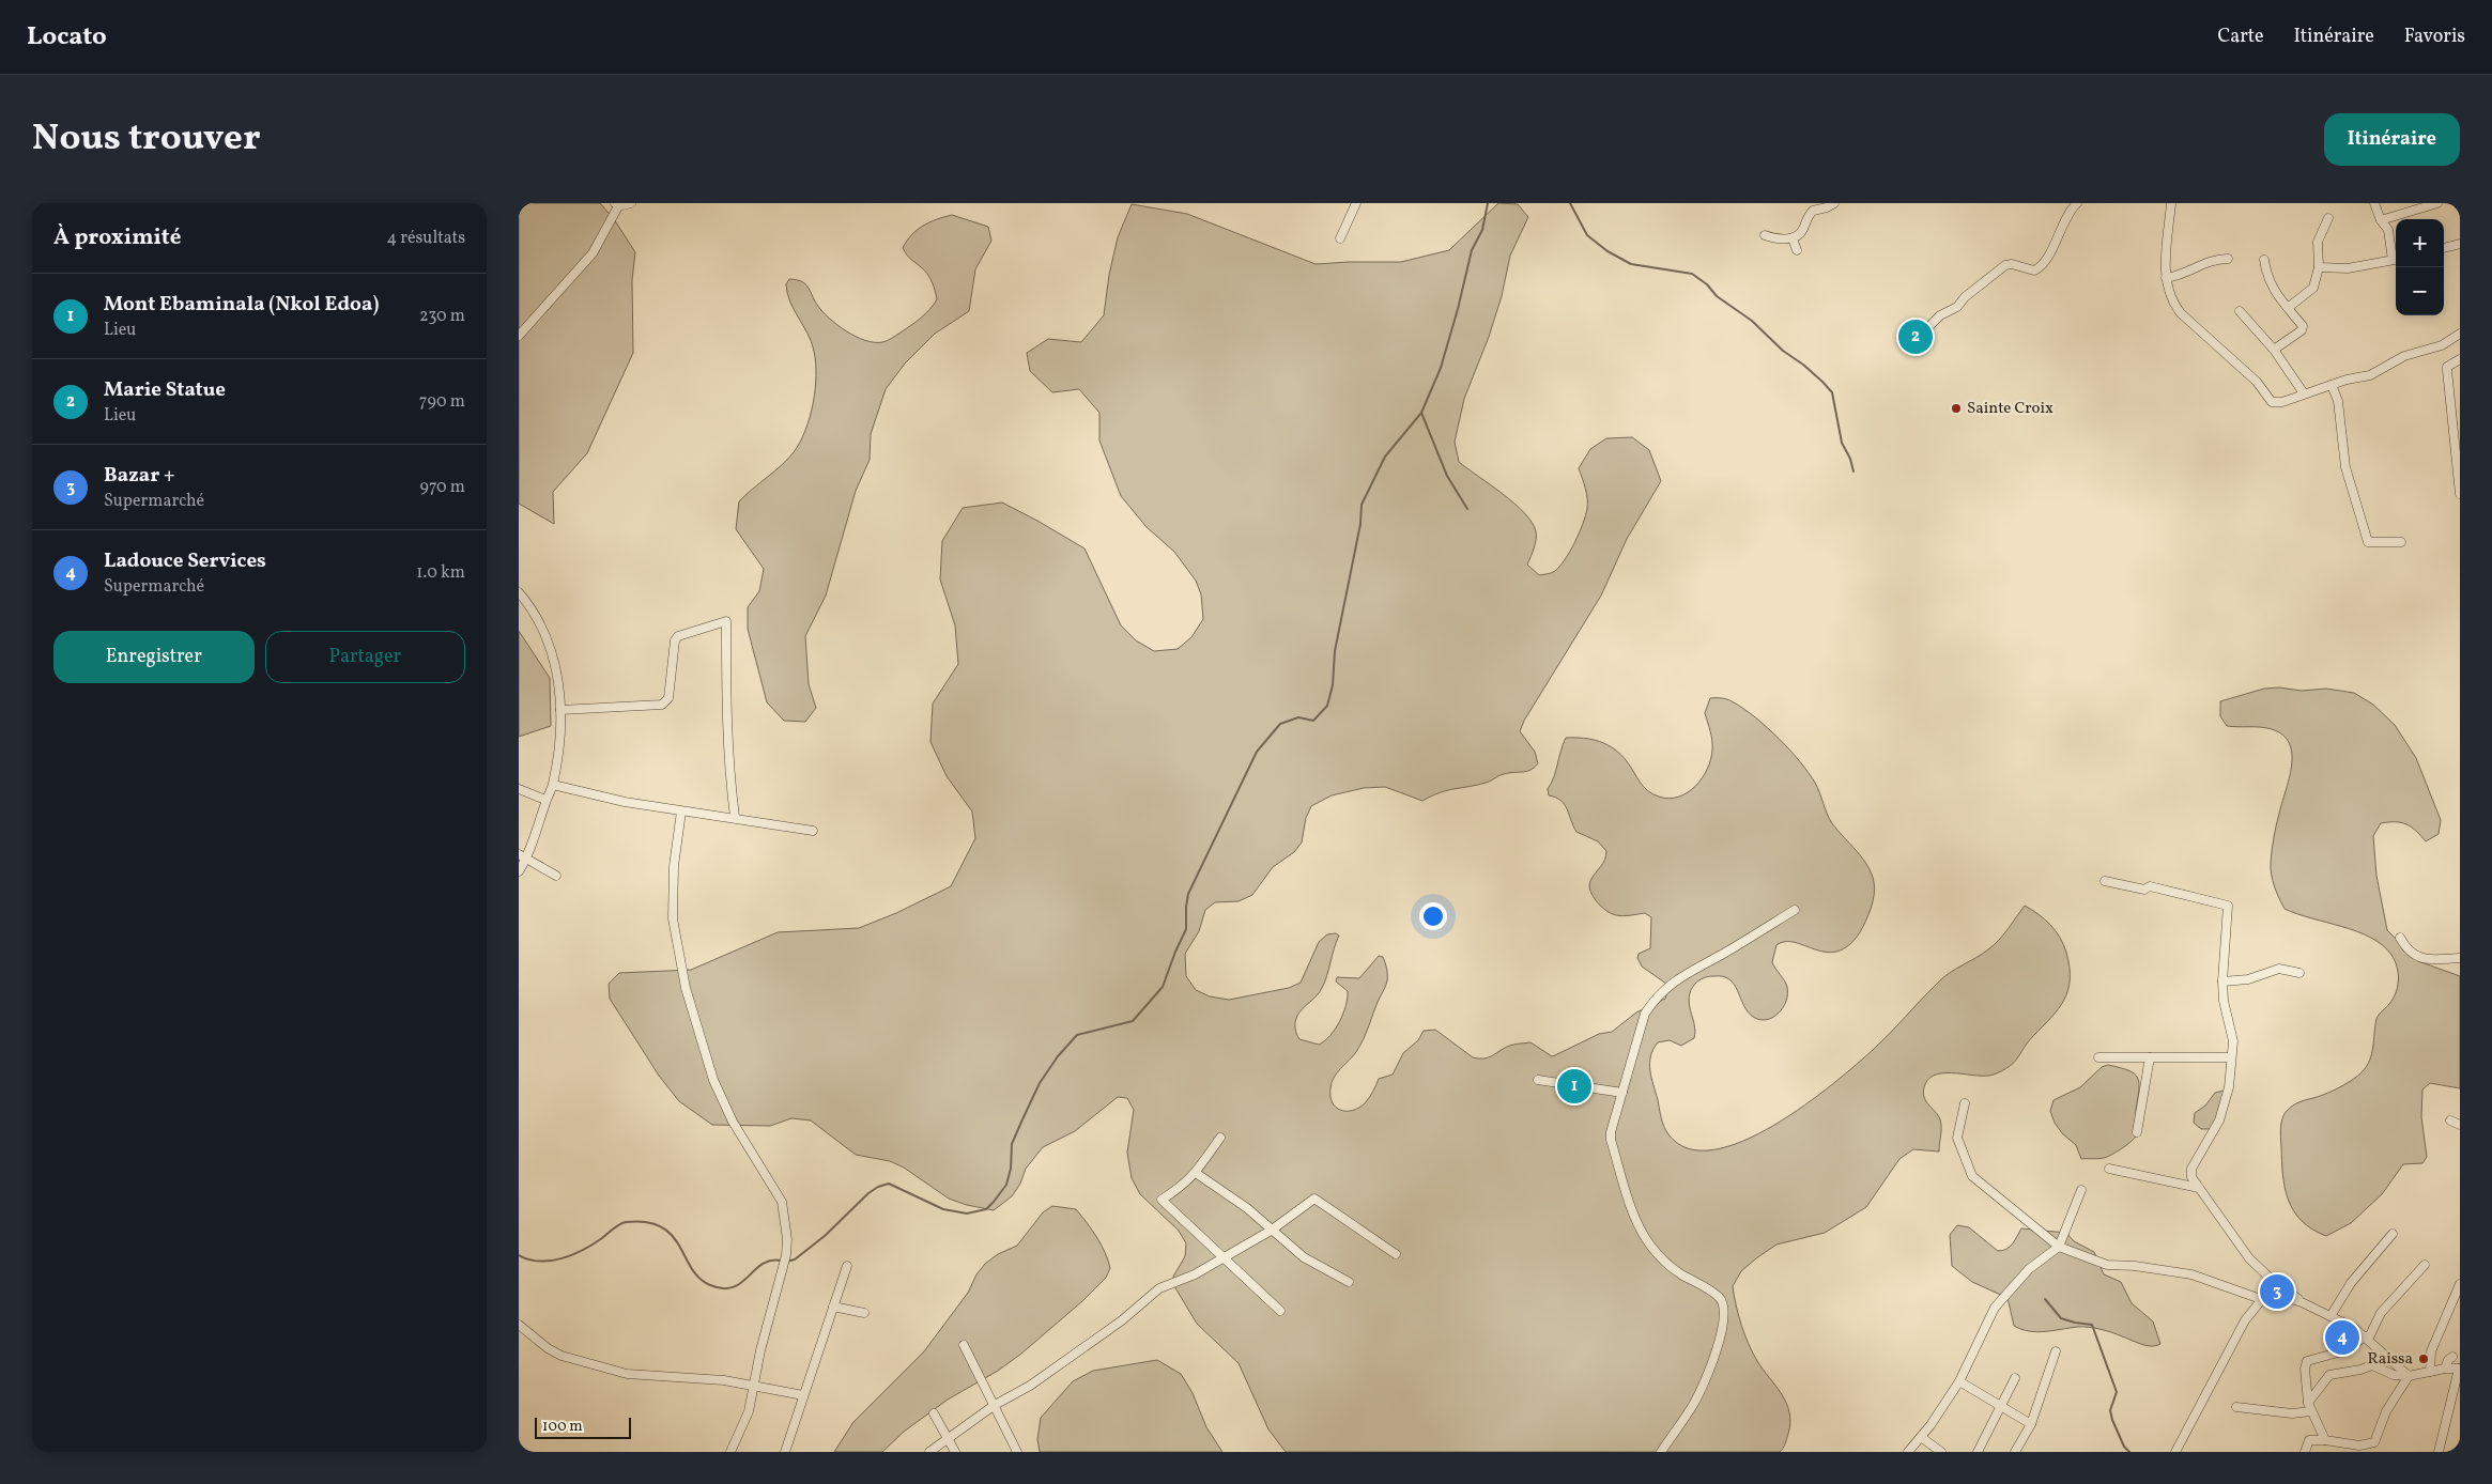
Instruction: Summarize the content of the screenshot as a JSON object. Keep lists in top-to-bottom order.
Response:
{
  "places": ["Sainte Croix", "Raissa"],
  "scale_bar": "100 m",
  "page": {
    "header": "Locato",
    "nav": ["Carte", "Itinéraire", "Favoris"],
    "title": "Nous trouver",
    "buttons": [
      "Itinéraire",
      ["Enregistrer", "Partager"]
    ],
    "heading": ["À proximité", "4 résultats"],
    "map_buttons": ["+", "−"],
    "list": [
      {
        "mark": "1",
        "name": "Mont Ebaminala (Nkol Edoa)",
        "note": "Lieu",
        "value": "230 m"
      },
      {
        "mark": "2",
        "name": "Marie Statue",
        "note": "Lieu",
        "value": "790 m"
      },
      {
        "mark": "3",
        "name": "Bazar +",
        "note": "Supermarché",
        "value": "970 m"
      },
      {
        "mark": "4",
        "name": "Ladouce Services",
        "note": "Supermarché",
        "value": "1.0 km"
      }
    ],
    "pins": [
      "2",
      "1",
      "3",
      "4"
    ],
    "scale": "100 m"
  }
}
